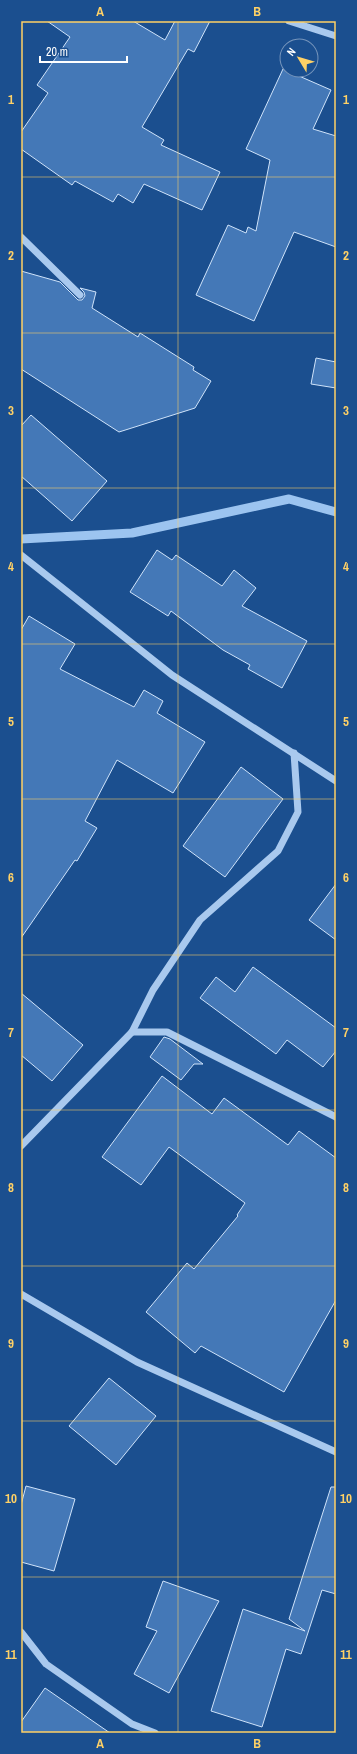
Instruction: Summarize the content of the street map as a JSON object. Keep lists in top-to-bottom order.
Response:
{
  "scale_bar": "20 m",
  "north": "top left",
  "grid": {
    "columns": ["A", "B"],
    "rows": [
      "1",
      "2",
      "3",
      "4",
      "5",
      "6",
      "7",
      "8",
      "9",
      "10",
      "11"
    ]
  }
}
